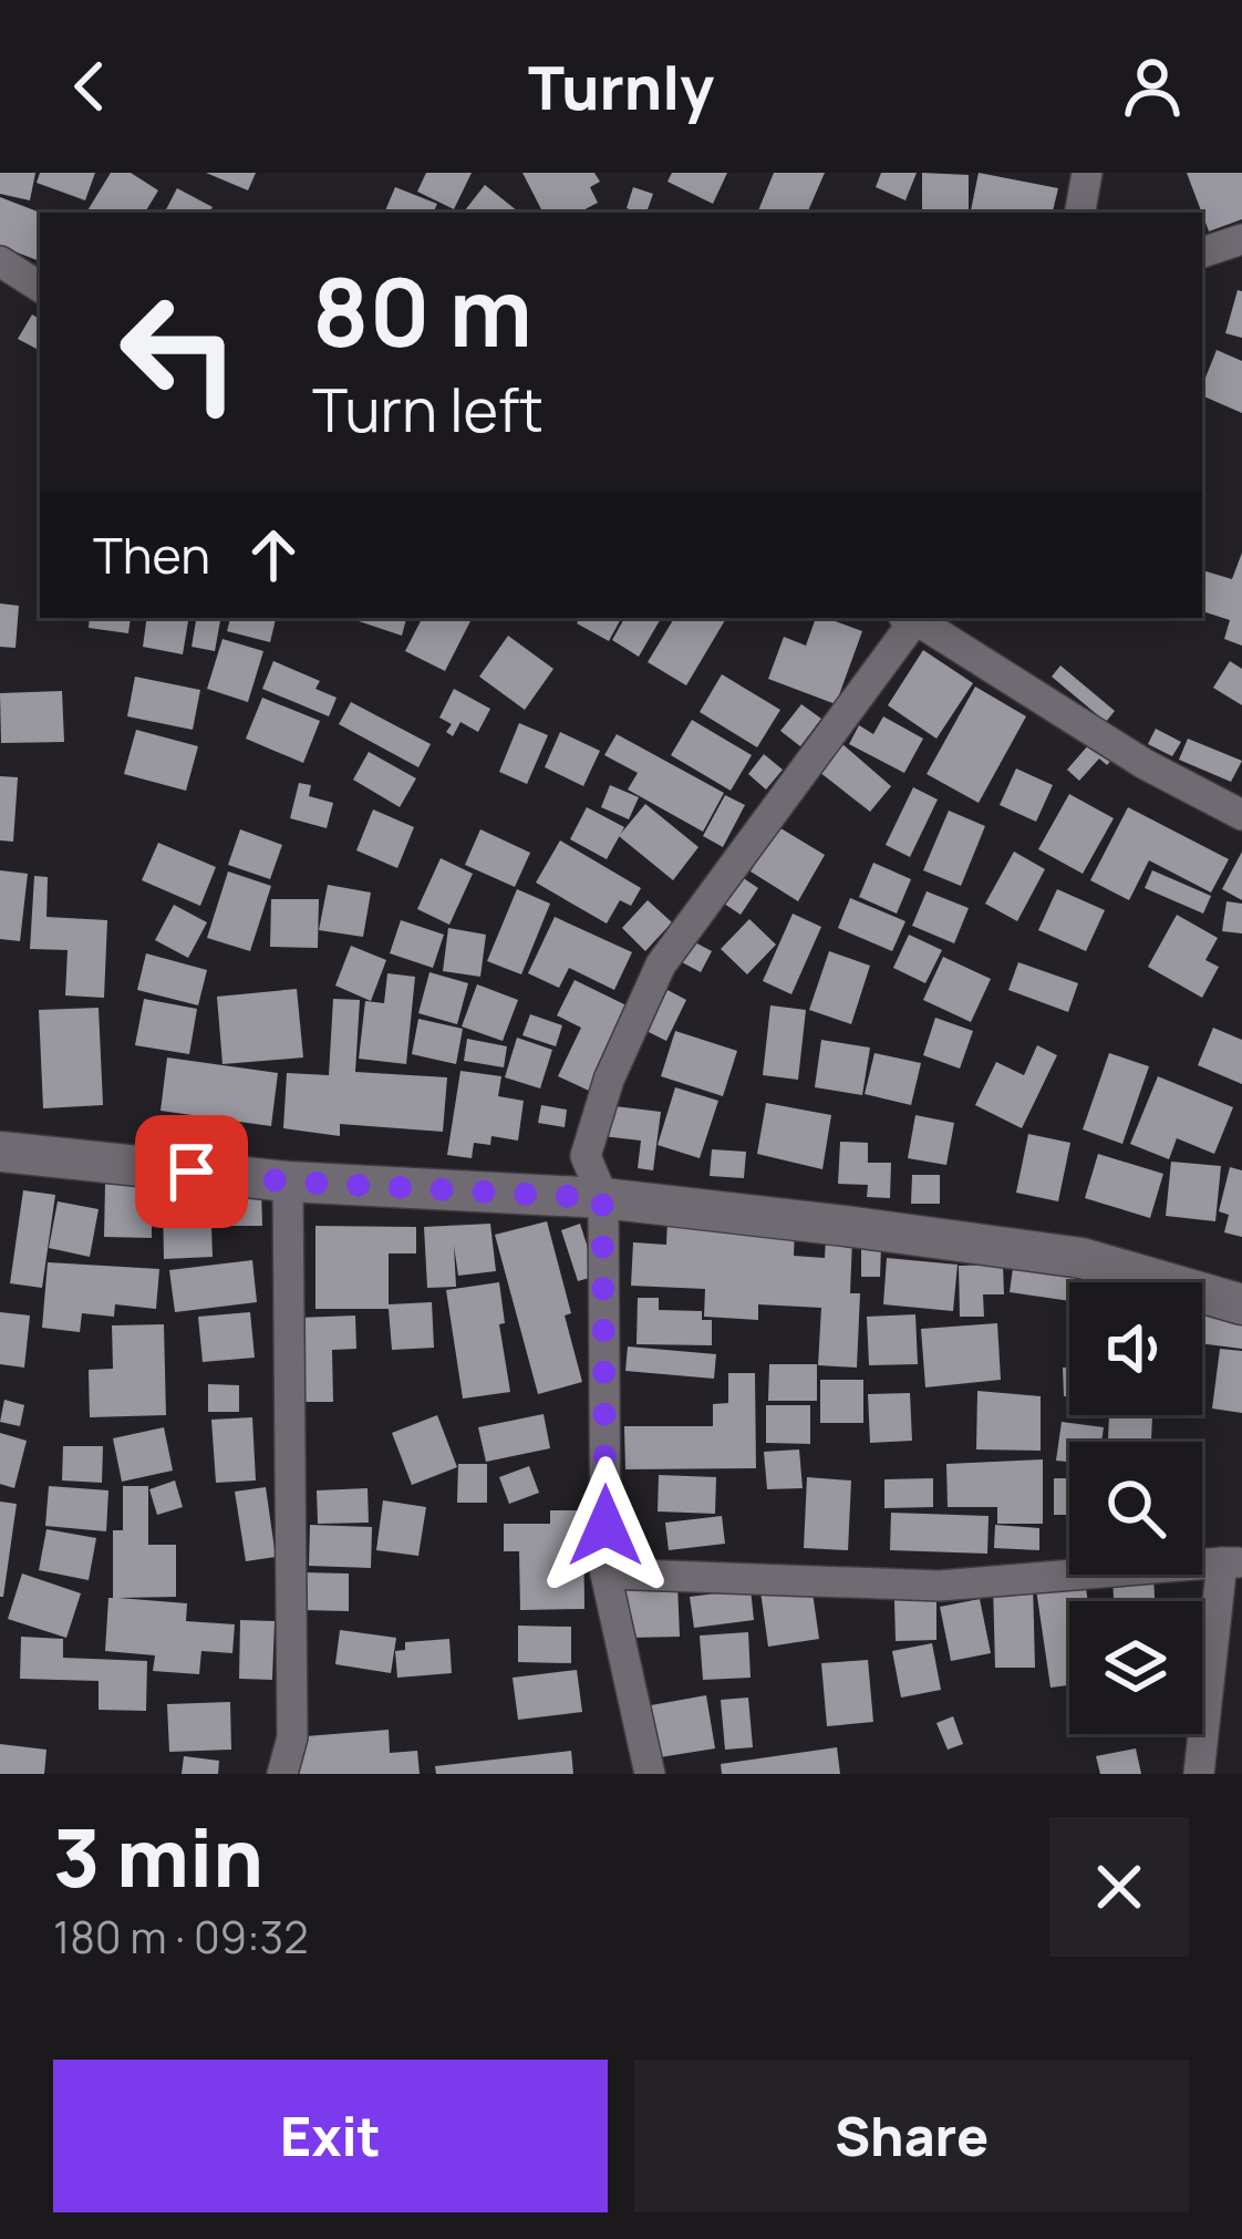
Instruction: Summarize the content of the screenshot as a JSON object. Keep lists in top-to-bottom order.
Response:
{
  "page": {
    "header": "Turnly",
    "turn": ["80 m", "Turn left"],
    "then": "Then",
    "heading": ["3 min", "180 m · 09:32"],
    "buttons": ["Exit", "Share"]
  }
}
